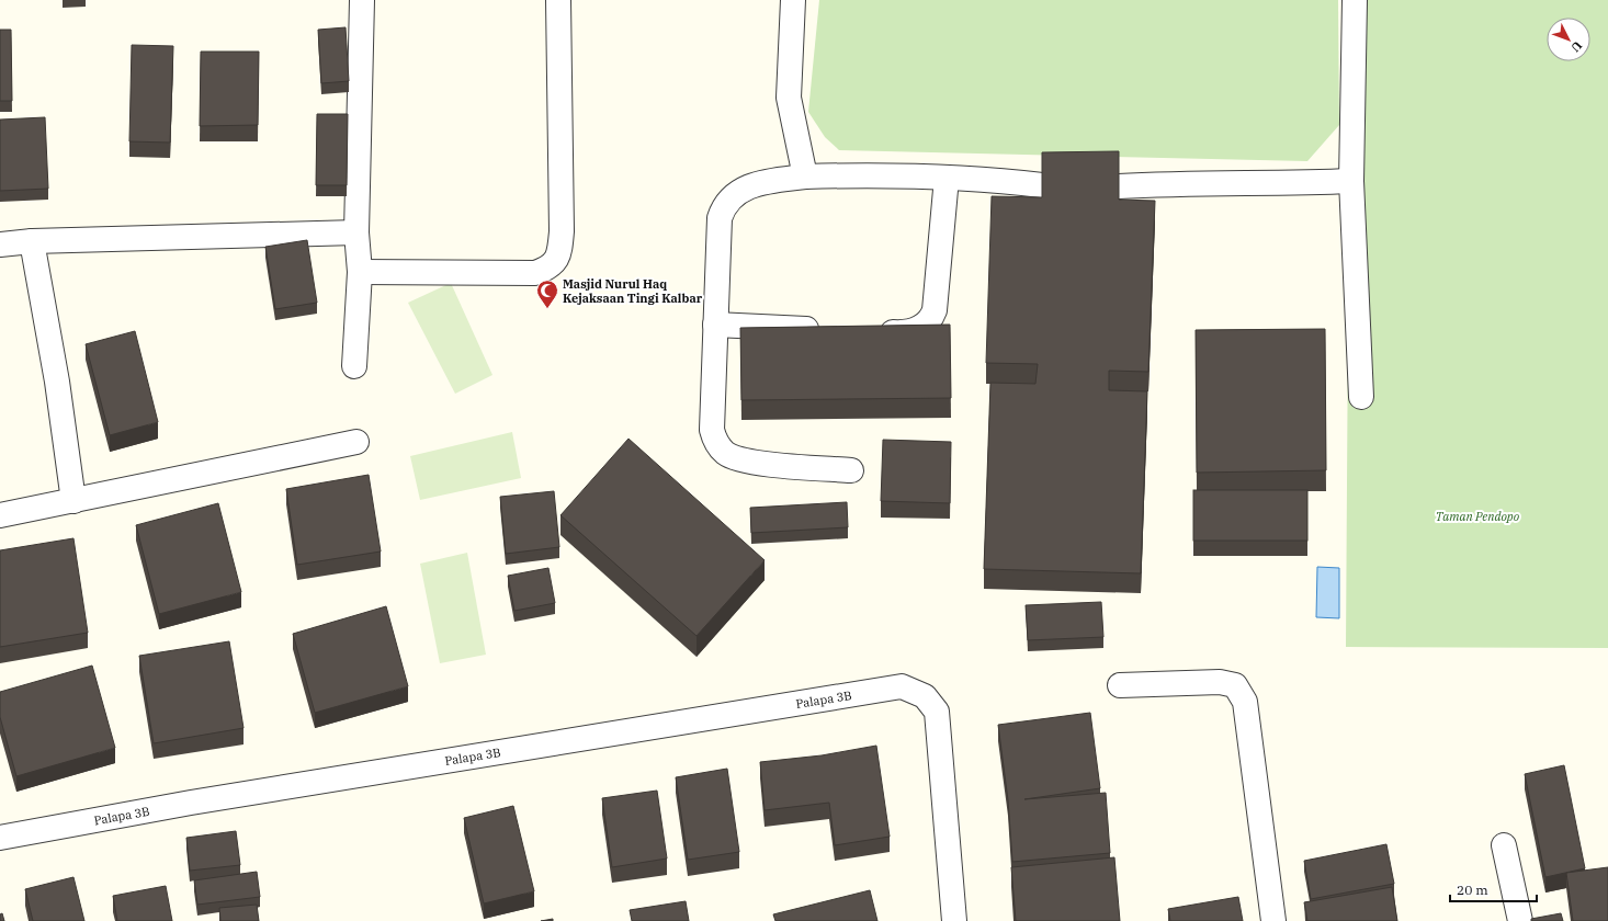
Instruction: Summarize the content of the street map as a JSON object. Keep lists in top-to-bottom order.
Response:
{
  "streets": {
    "street": ["Palapa 3B"]
  },
  "parks": ["Taman Pendopo"],
  "places": {
    "mosque": ["Masjid Nurul Haq Kejaksaan Tingi Kalbar"]
  },
  "scale_bar": "20 m",
  "north": "bottom right"
}
